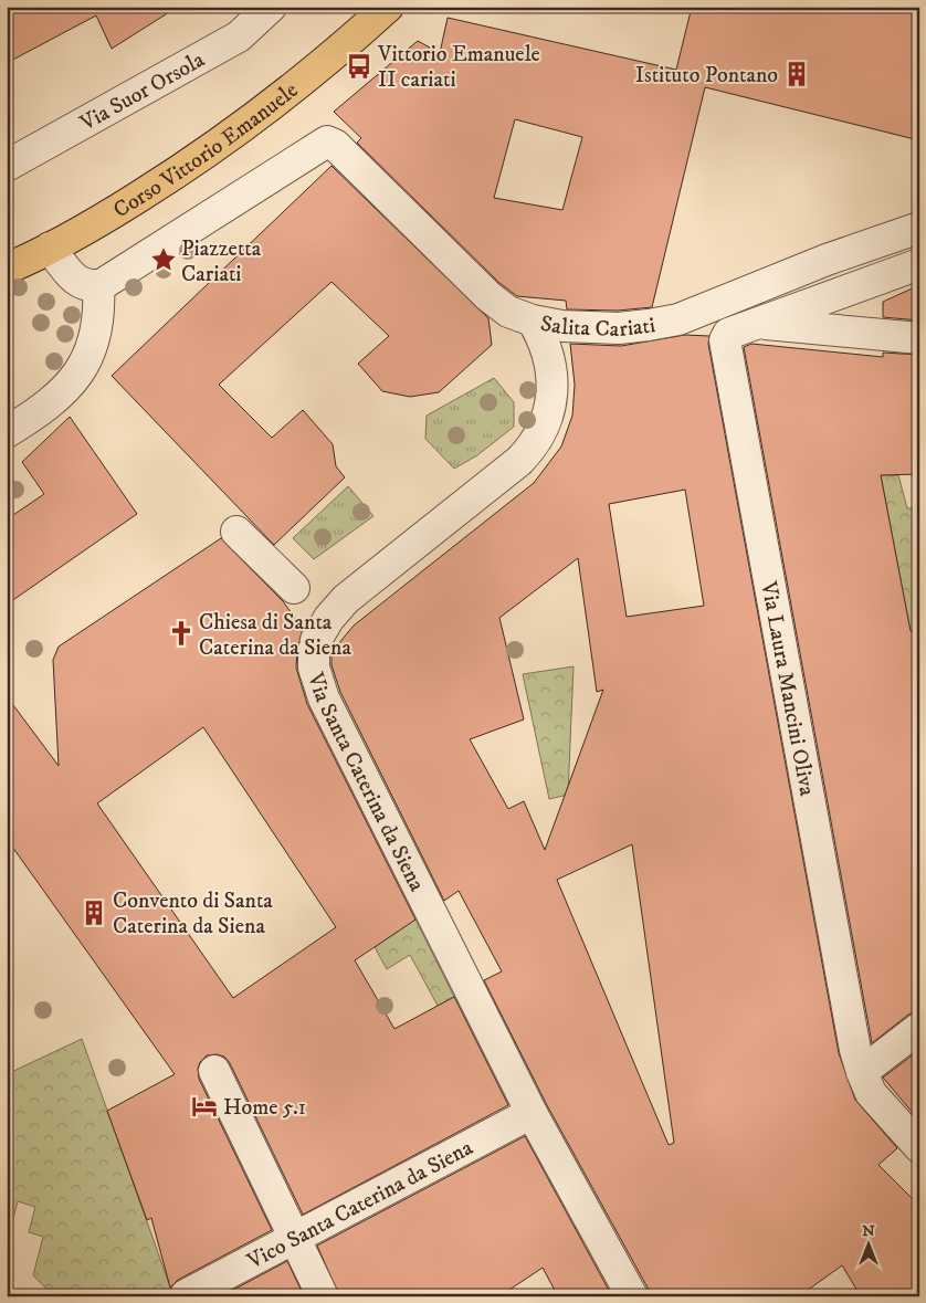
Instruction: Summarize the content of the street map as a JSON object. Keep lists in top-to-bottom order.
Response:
{
  "streets": {
    "main road": ["Corso Vittorio Emanuele"],
    "street": [
      "Via Suor Orsola",
      "Salita Cariati",
      "Via Laura Mancini Oliva",
      "Via Santa Caterina da Siena",
      "Vico Santa Caterina da Siena"
    ]
  },
  "crossings": [
    ["Salita Cariati", "Via Santa Caterina da Siena"],
    ["Via Santa Caterina da Siena", "Vico Santa Caterina da Siena"]
  ],
  "places": {
    "bus stop": ["Vittorio Emanuele II cariati"],
    "building": ["Istituto Pontano", "Convento di Santa Caterina da Siena"],
    "place": ["Piazzetta Cariati"],
    "church": ["Chiesa di Santa Caterina da Siena"],
    "hotel": ["Home 5.1"]
  },
  "north": "top"
}
